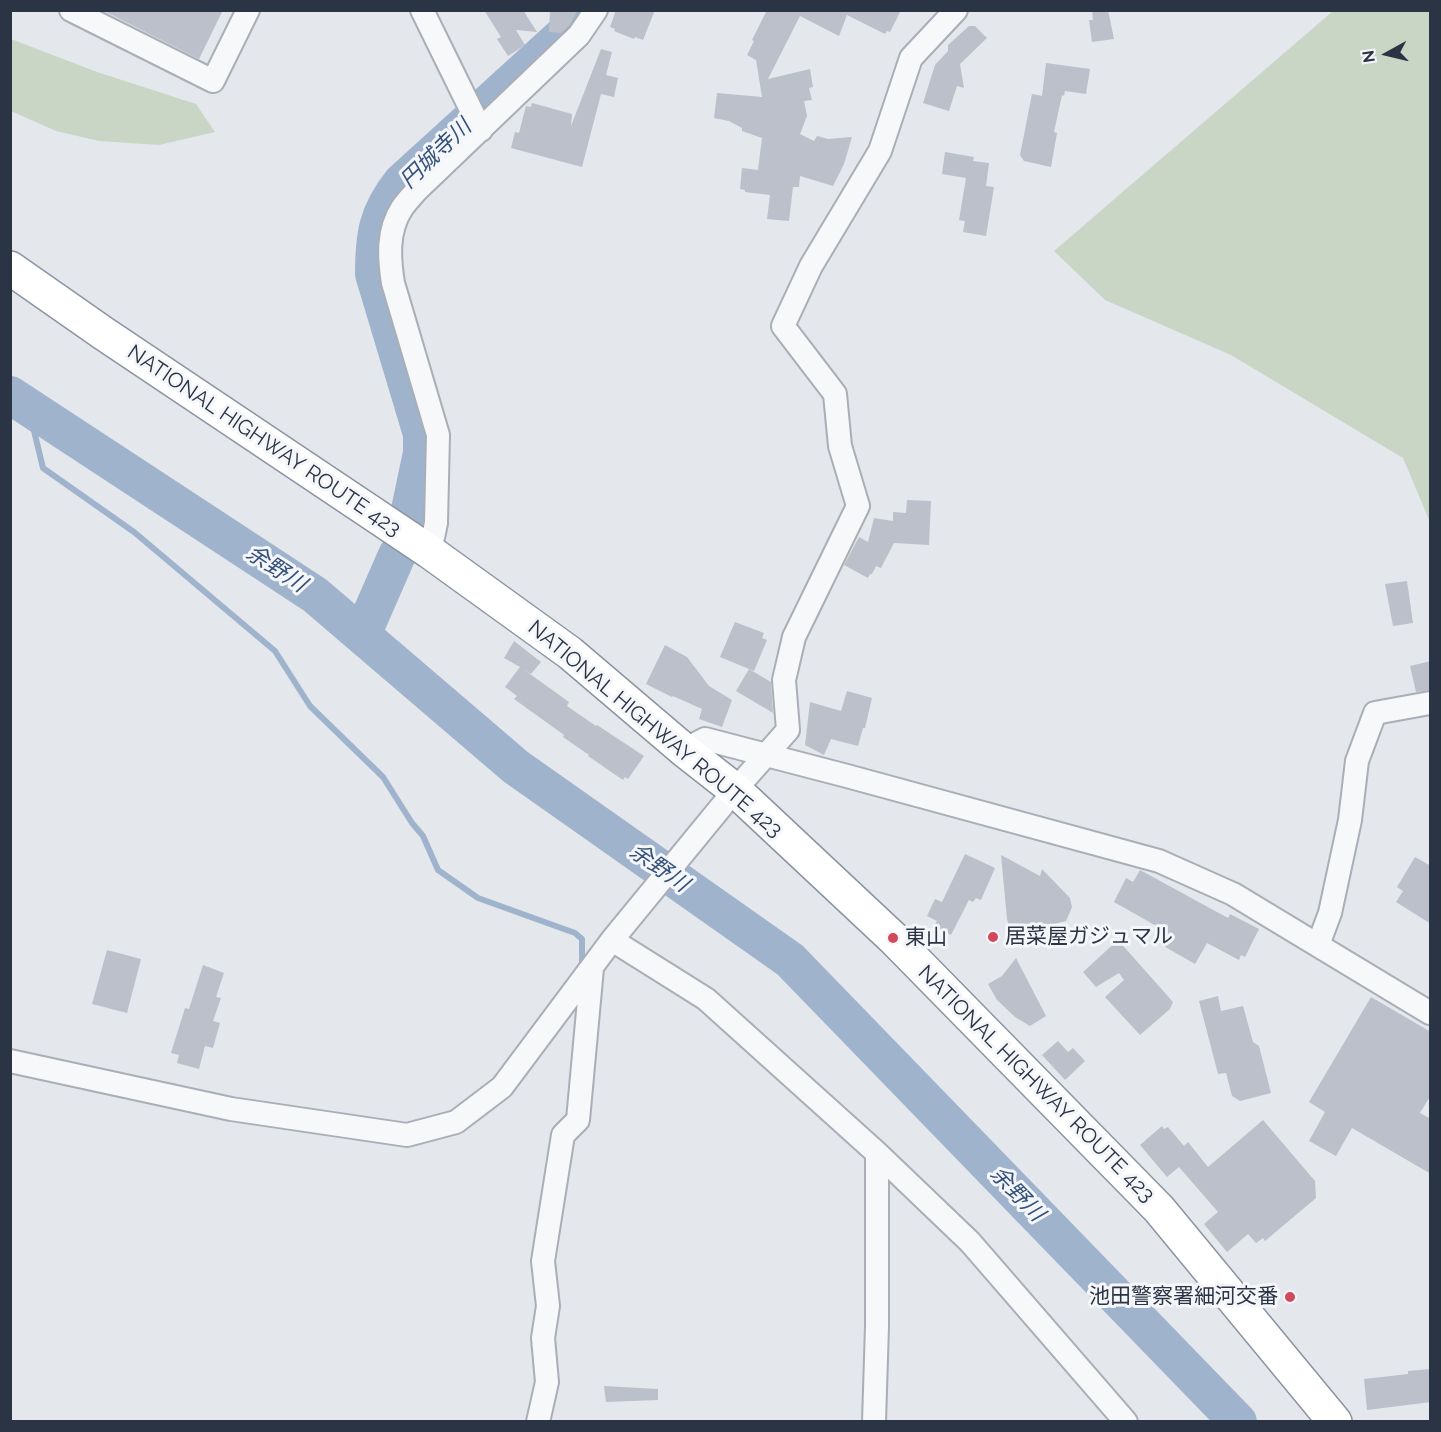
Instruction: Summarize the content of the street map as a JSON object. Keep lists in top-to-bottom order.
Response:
{
  "streets": {
    "highway": ["NATIONAL HIGHWAY ROUTE 423"]
  },
  "water": ["円城寺川", "余野川"],
  "places": ["居菜屋ガジュマル", "東山", "池田警察署細河交番"],
  "north": "left"
}
